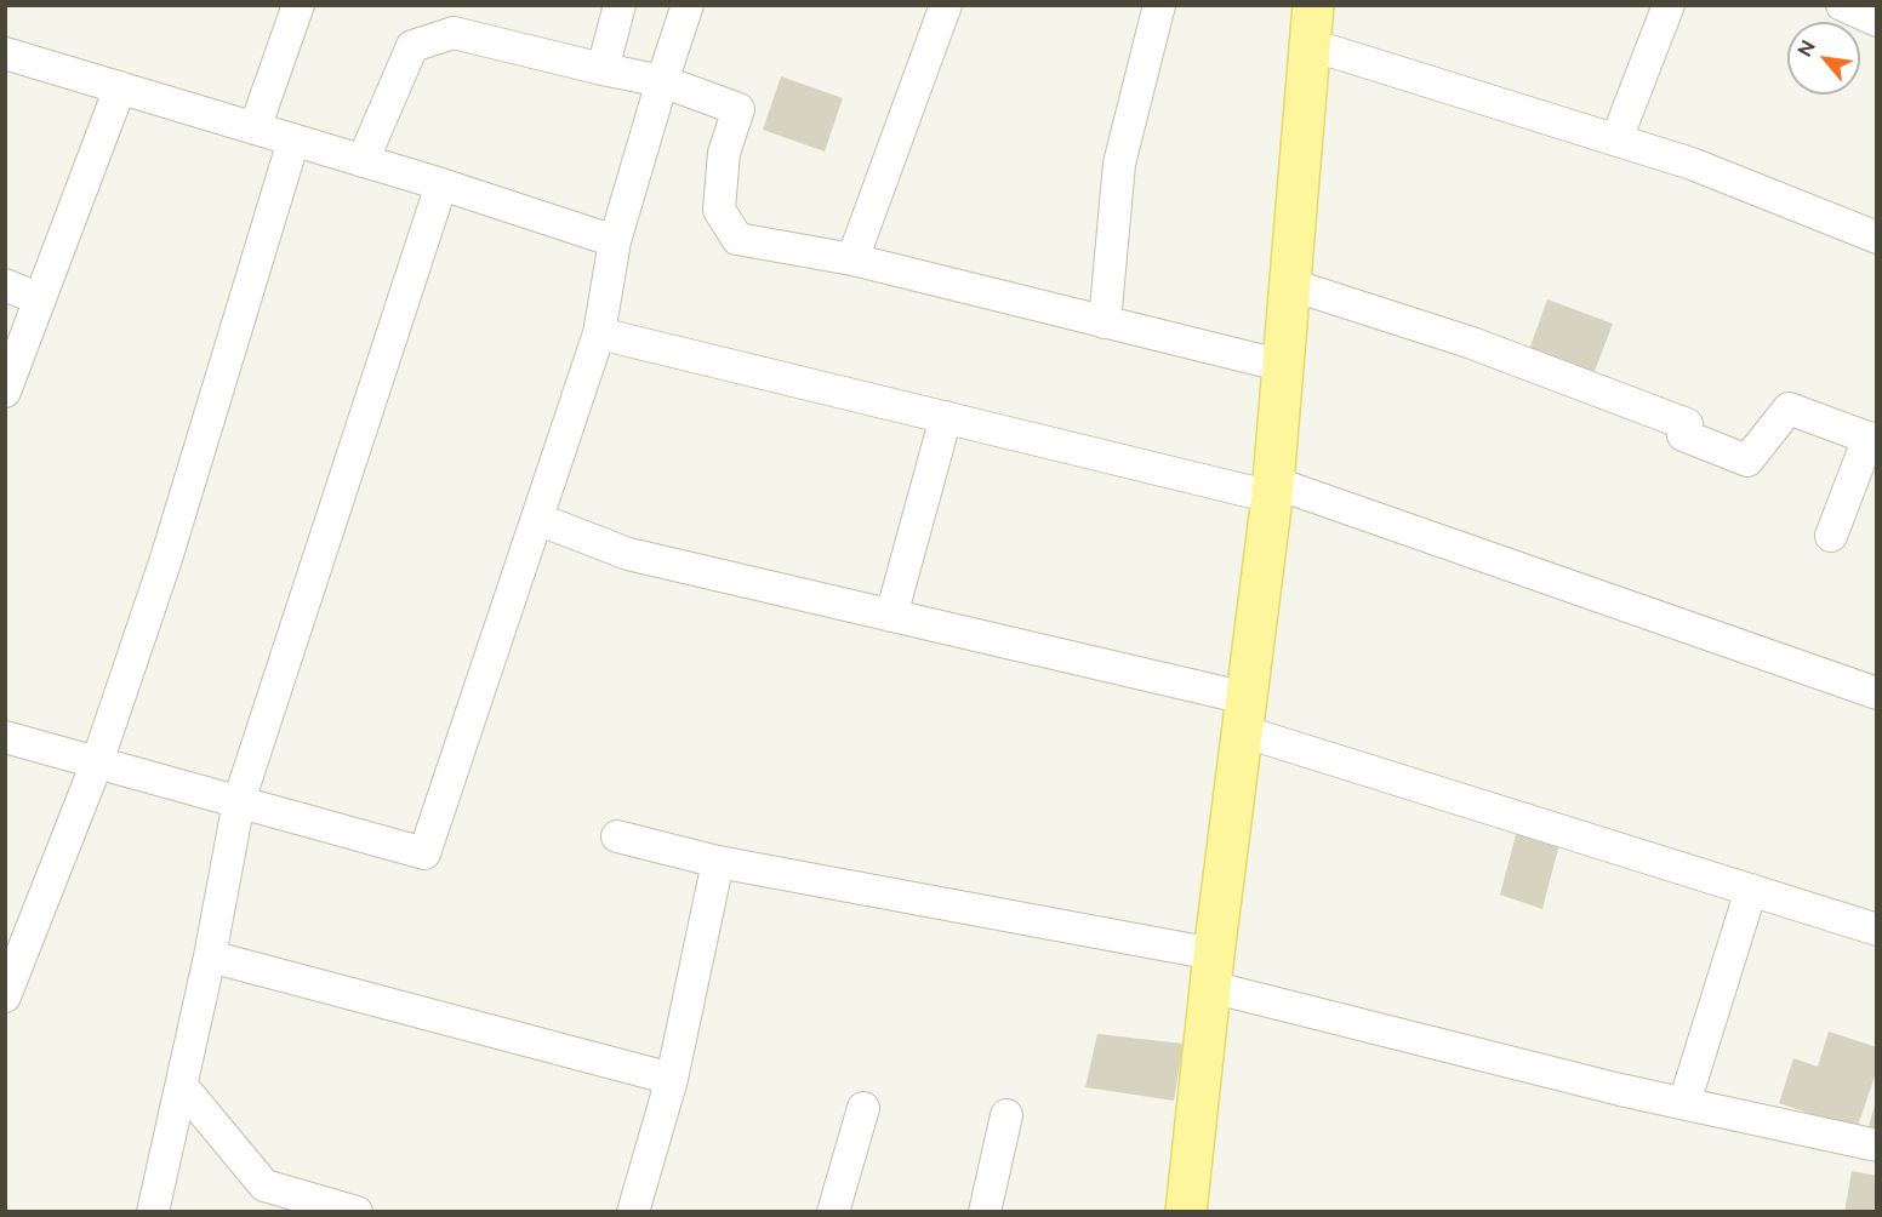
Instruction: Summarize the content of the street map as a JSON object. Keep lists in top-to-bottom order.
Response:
{
  "north": "top left"
}
